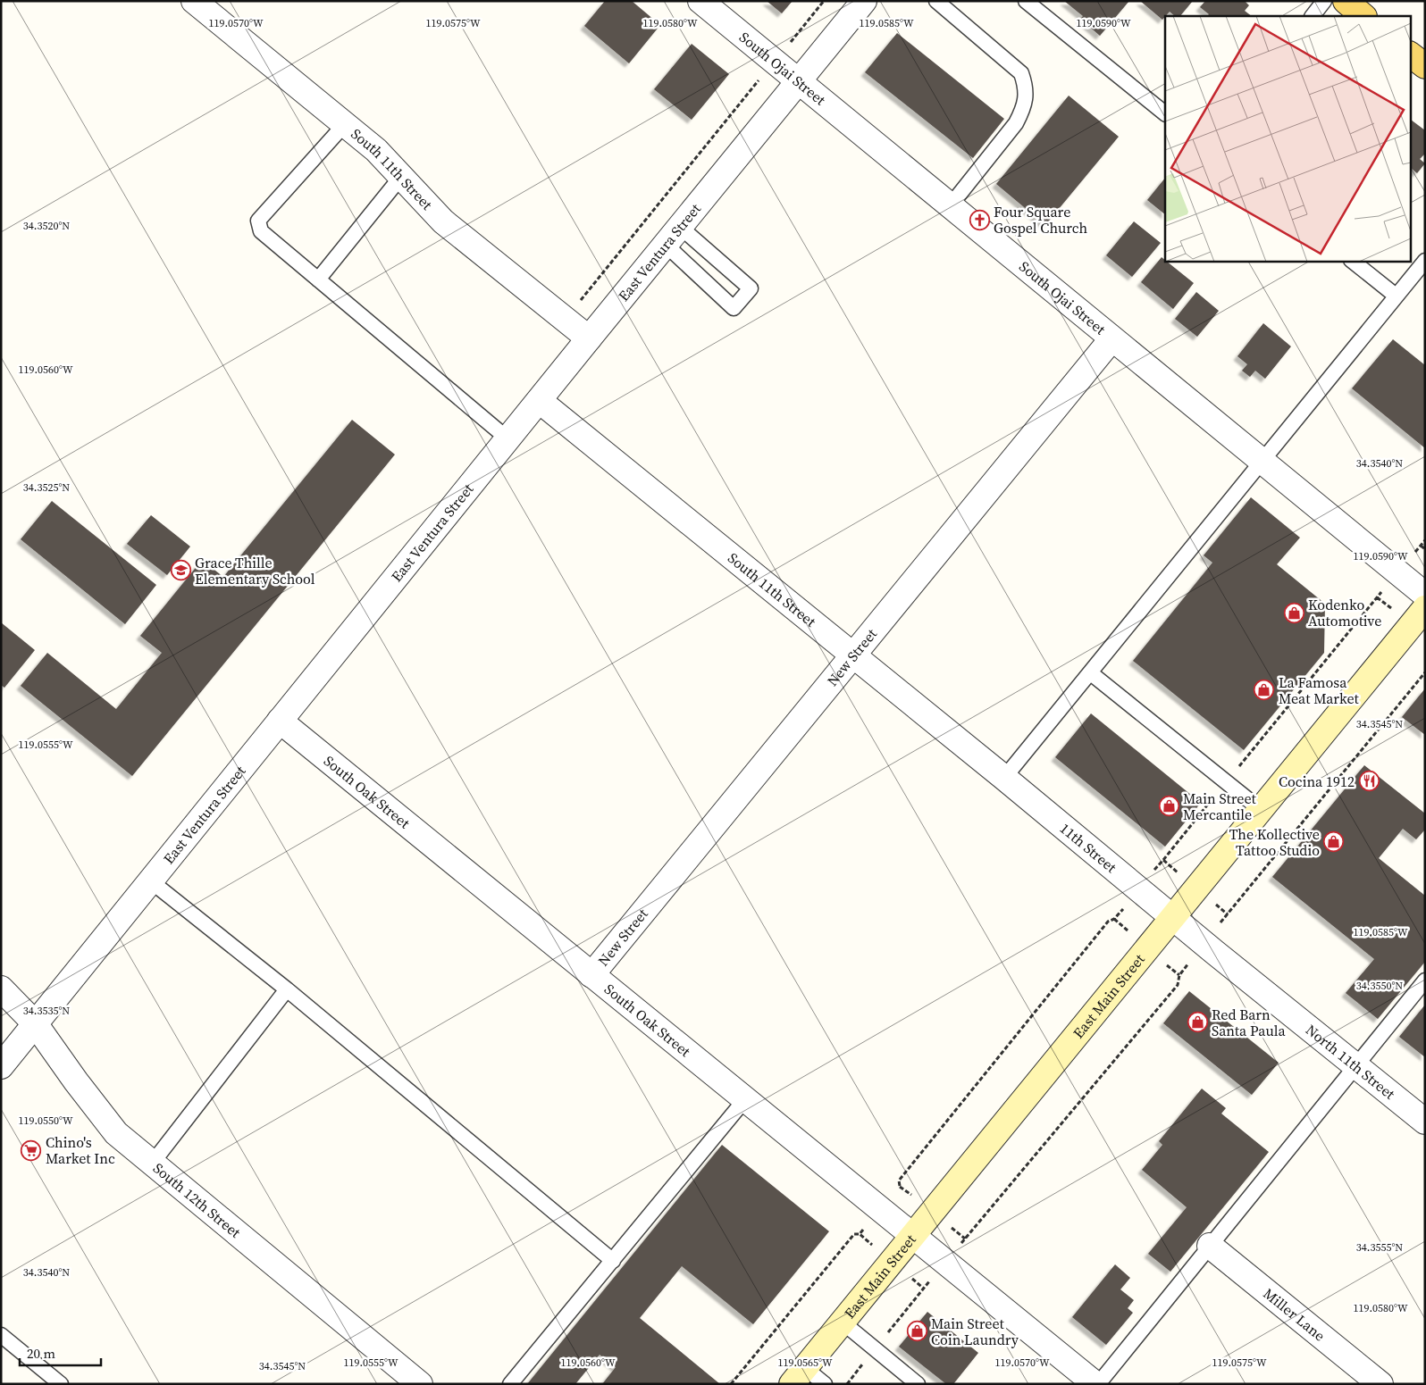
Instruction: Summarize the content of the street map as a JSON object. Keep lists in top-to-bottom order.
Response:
{
  "streets": {
    "street": [
      "South Ojai Street",
      "South 11th Street",
      "East Ventura Street",
      "New Street",
      "South Oak Street",
      "11th Street",
      "East Main Street",
      "North 11th Street",
      "South 12th Street",
      "Miller Lane"
    ]
  },
  "crossings": [
    ["South Ojai Street", "East Ventura Street"],
    ["South Ojai Street", "New Street"],
    ["South 11th Street", "East Ventura Street"],
    ["South 11th Street", "New Street"],
    ["South 11th Street", "11th Street"],
    ["East Ventura Street", "South Oak Street"],
    ["East Ventura Street", "South 12th Street"],
    ["New Street", "South Oak Street"],
    ["South Oak Street", "East Main Street"],
    ["11th Street", "East Main Street"],
    ["11th Street", "North 11th Street"],
    ["East Main Street", "North 11th Street"]
  ],
  "places": {
    "church": ["Four Square Gospel Church"],
    "school or university": ["Grace Thille Elementary School"],
    "shop": [
      "Kodenko Automotive",
      "La Famosa Meat Market",
      "Main Street Mercantile",
      "The Kollective Tattoo Studio",
      "Red Barn Santa Paula",
      "Main Street Coin Laundry"
    ],
    "restaurant": ["Cocina 1912"],
    "supermarket": ["Chino's Market Inc"]
  },
  "scale_bar": "20 m",
  "coordinates": [
    "119.0570°W",
    "119.0575°W",
    "119.0580°W",
    "119.0585°W",
    "119.0590°W",
    "34.3520°N",
    "119.0560°W",
    "34.3540°N",
    "34.3525°N",
    "34.3545°N",
    "119.0555°W",
    "34.3550°N",
    "34.3535°N",
    "119.0550°W",
    "34.3555°N",
    "119.0565°W"
  ]
}
